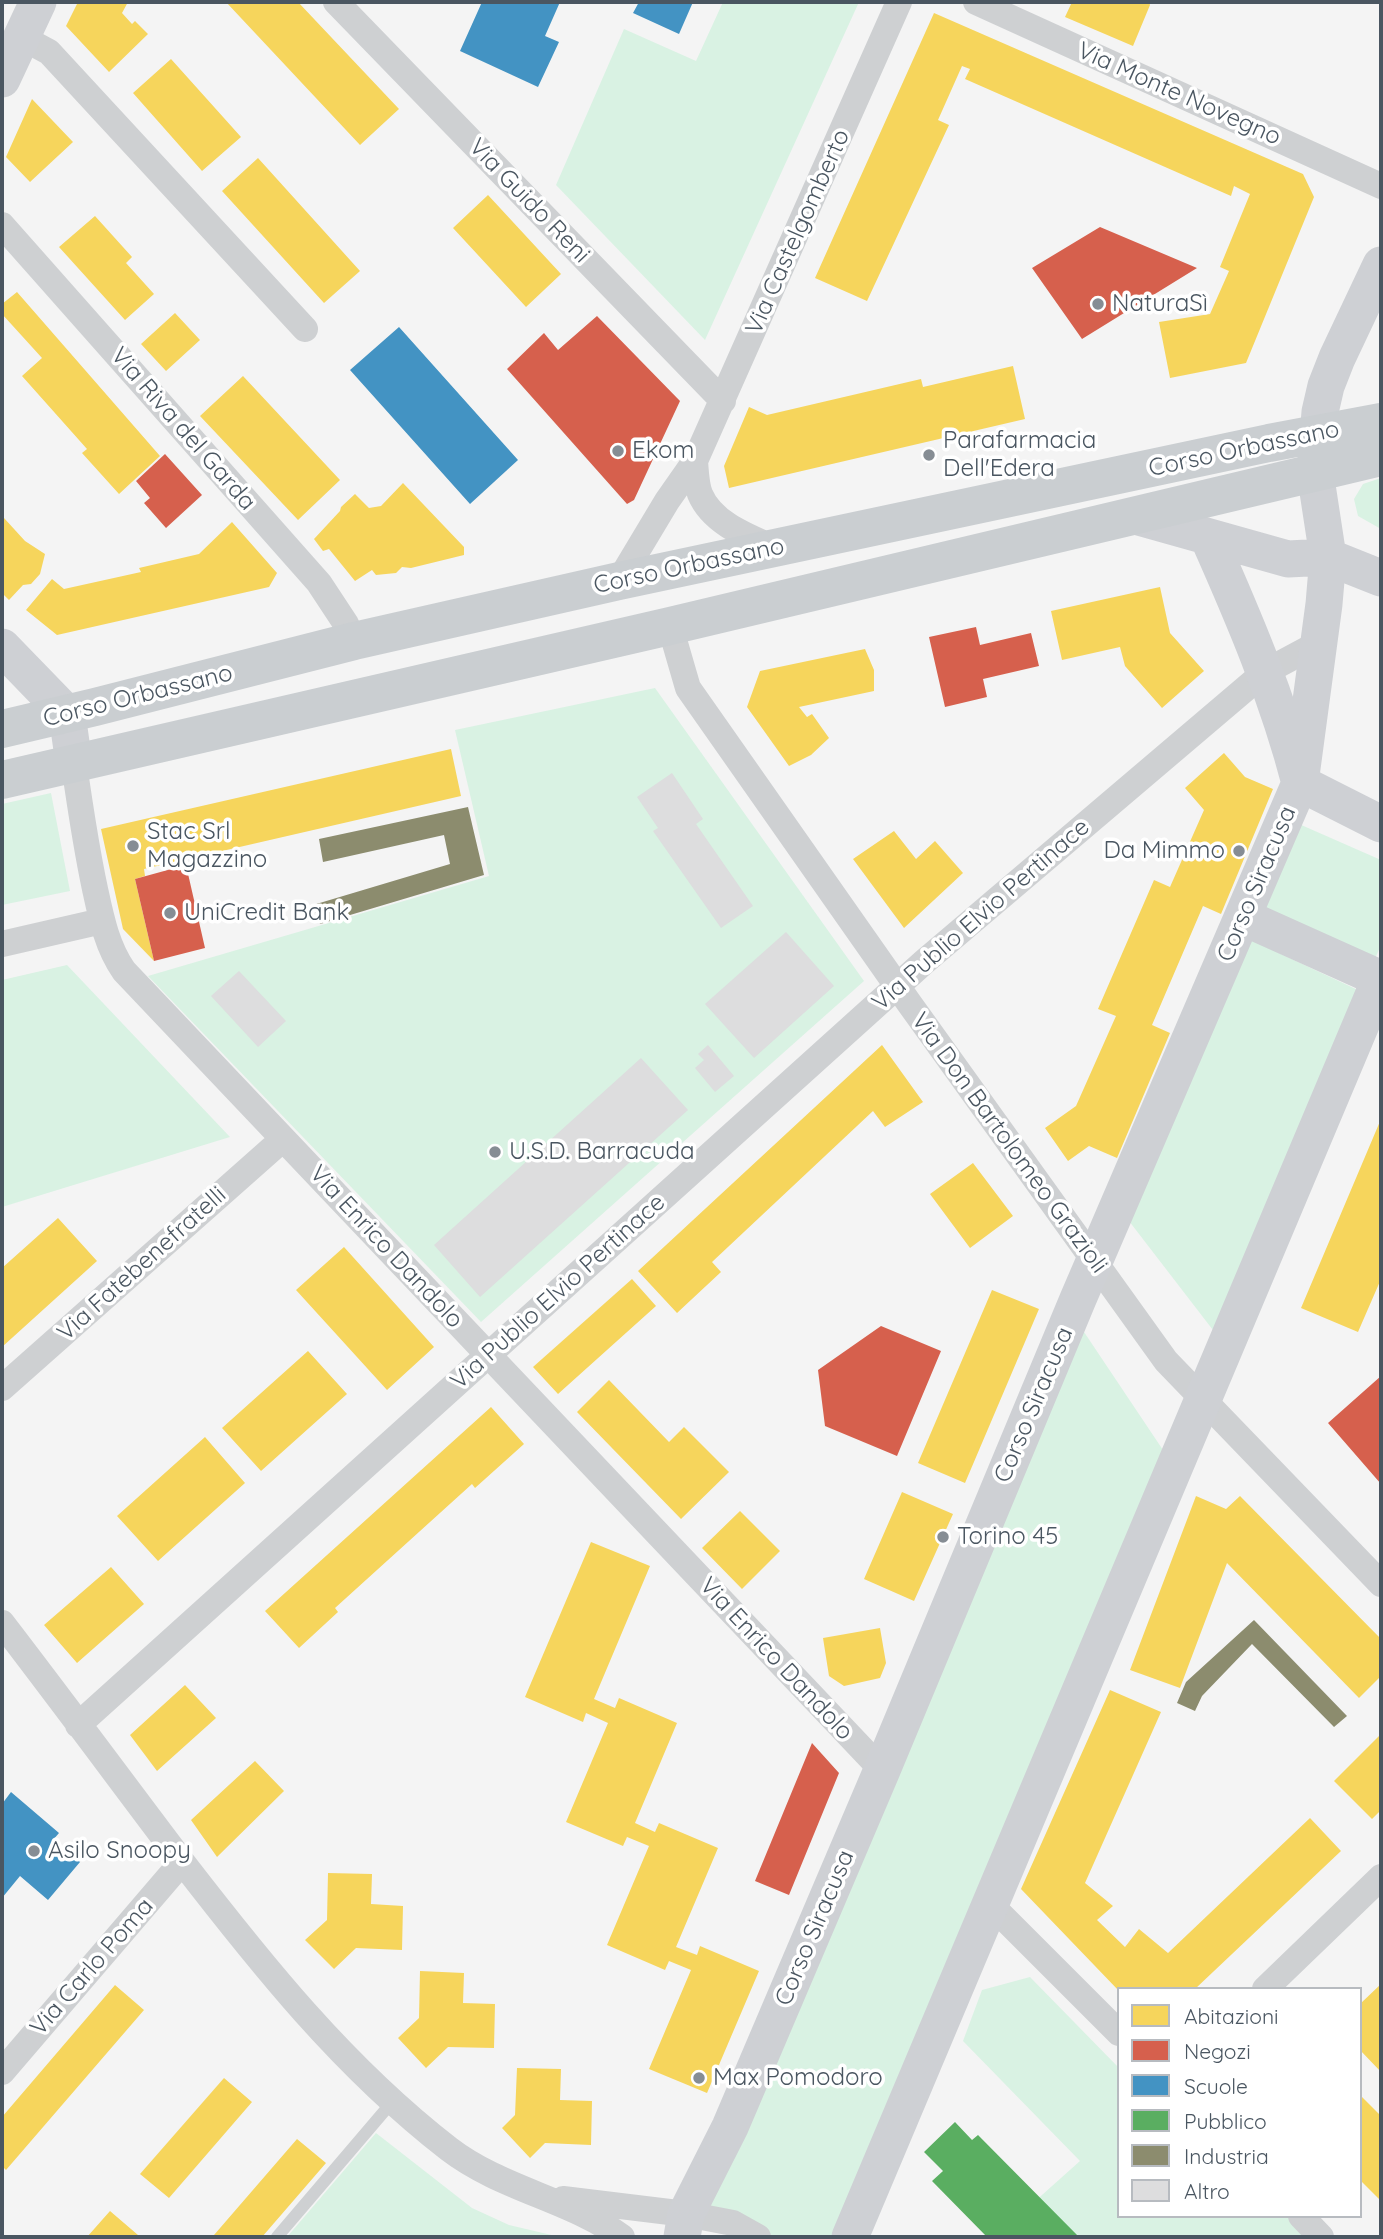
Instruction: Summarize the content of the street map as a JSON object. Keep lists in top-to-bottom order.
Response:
{
  "streets": {
    "main road": ["Corso Orbassano"],
    "street": [
      "Via Monte Novegno",
      "Via Guido Reni",
      "Via Castelgomberto",
      "Via Riva del Garda",
      "Corso Siracusa",
      "Via Publio Elvio Pertinace",
      "Via Don Bartolomeo Grazioli",
      "Via Enrico Dandolo",
      "Via Fatebenefratelli",
      "Via Carlo Poma"
    ]
  },
  "crossings": [
    ["Via Guido Reni", "Via Castelgomberto"],
    ["Via Castelgomberto", "Corso Orbassano"],
    ["Via Riva del Garda", "Corso Orbassano"],
    ["Corso Orbassano", "Corso Siracusa"],
    ["Corso Orbassano", "Via Don Bartolomeo Grazioli"],
    ["Corso Orbassano", "Via Enrico Dandolo"],
    ["Corso Siracusa", "Via Publio Elvio Pertinace"],
    ["Corso Siracusa", "Via Don Bartolomeo Grazioli"],
    ["Corso Siracusa", "Via Enrico Dandolo"],
    ["Via Publio Elvio Pertinace", "Via Don Bartolomeo Grazioli"],
    ["Via Publio Elvio Pertinace", "Via Enrico Dandolo"],
    ["Via Enrico Dandolo", "Via Fatebenefratelli"]
  ],
  "places": [
    "NaturaSì",
    "Ekom",
    "Parafarmacia Dell'Edera",
    "Stac Srl Magazzino",
    "Da Mimmo",
    "UniCredit Bank",
    "U.S.D. Barracuda",
    "Torino 45",
    "Asilo Snoopy",
    "Max Pomodoro"
  ],
  "legend": [
    "Abitazioni",
    "Negozi",
    "Scuole",
    "Pubblico",
    "Industria",
    "Altro"
  ]
}
